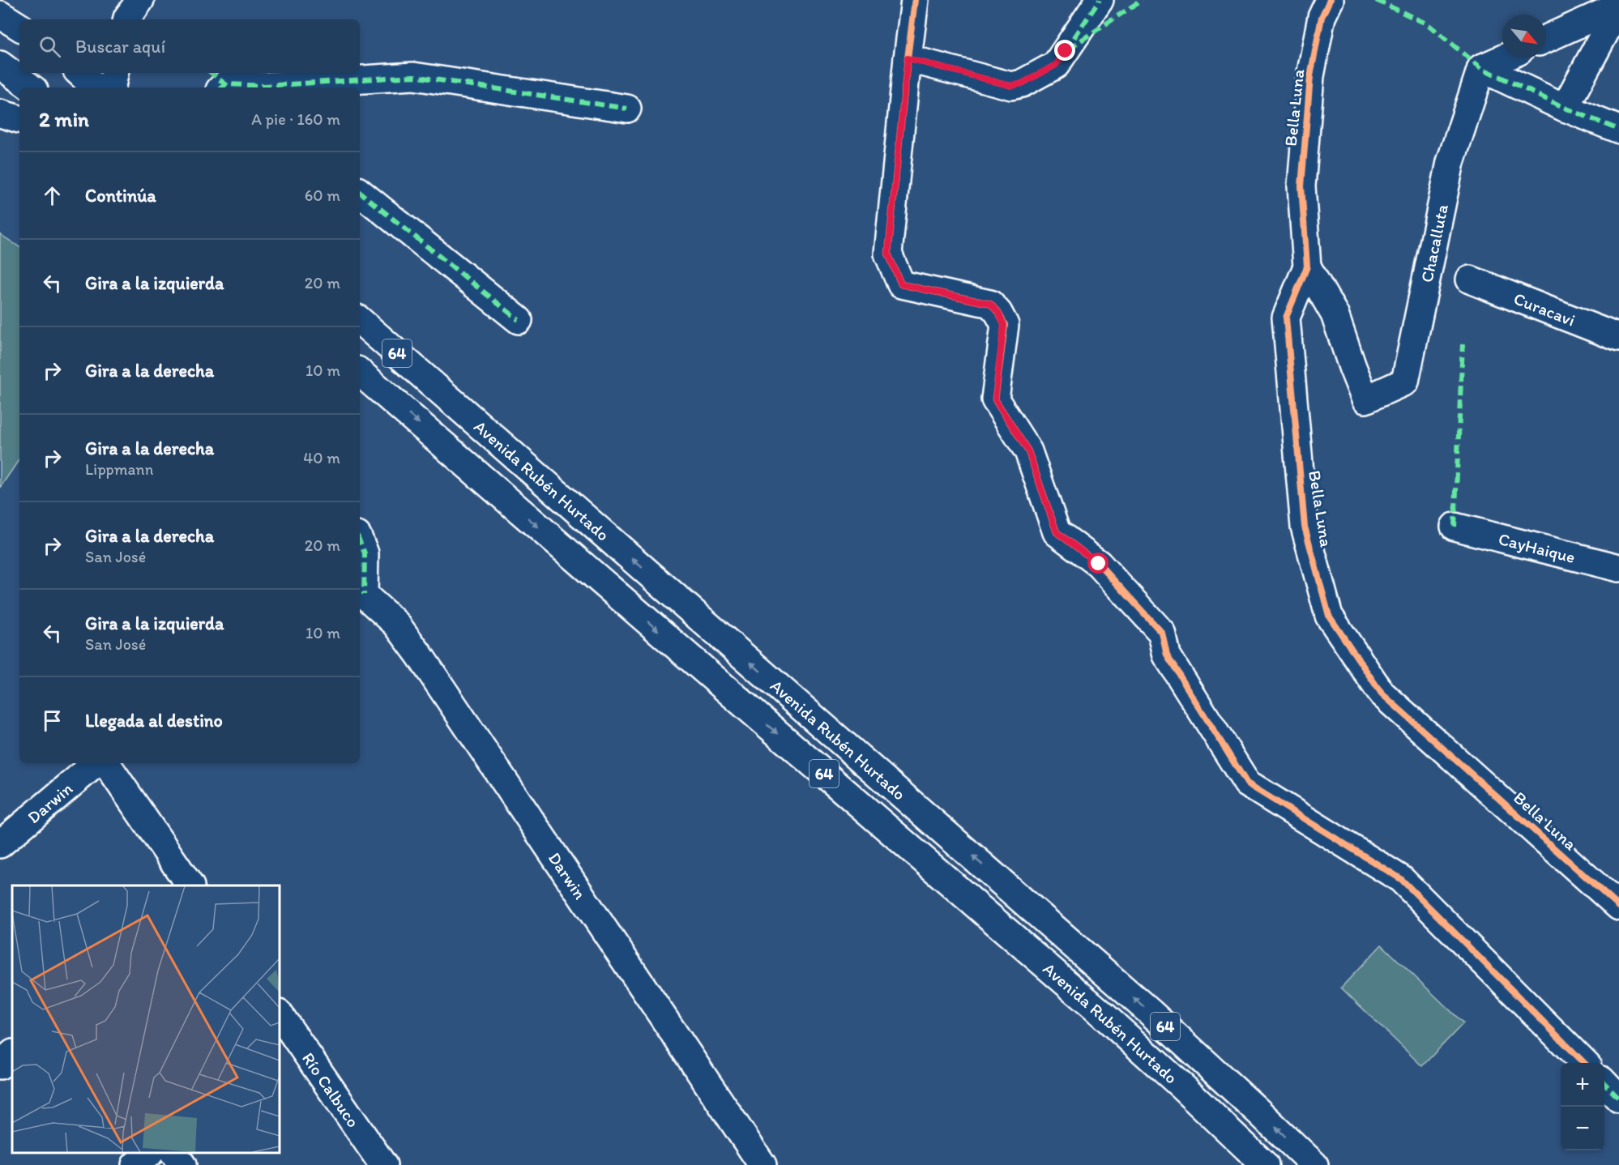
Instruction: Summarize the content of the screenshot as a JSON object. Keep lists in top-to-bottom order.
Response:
{
  "streets": {
    "main road": [
      "Bella Luna",
      "Chacalluta",
      "Curacavi",
      "64",
      "Avenida Rubén Hurtado",
      "CayHaique",
      "Darwin",
      "Río Calbuco"
    ]
  },
  "crossings": [
    ["Bella Luna", "Chacalluta"]
  ],
  "north": "bottom right",
  "page": {
    "search": "Buscar aquí",
    "heading": ["2 min", "A pie · 160 m"],
    "list": [
      ["Continúa", "60 m"],
      ["Gira a la izquierda", "20 m"],
      ["Gira a la derecha", "10 m"],
      ["Gira a la derecha", "Lippmann", "40 m"],
      ["Gira a la derecha", "San José", "20 m"],
      ["Gira a la izquierda", "San José", "10 m"],
      "Llegada al destino"
    ],
    "map_buttons": ["+", "−"]
  }
}
